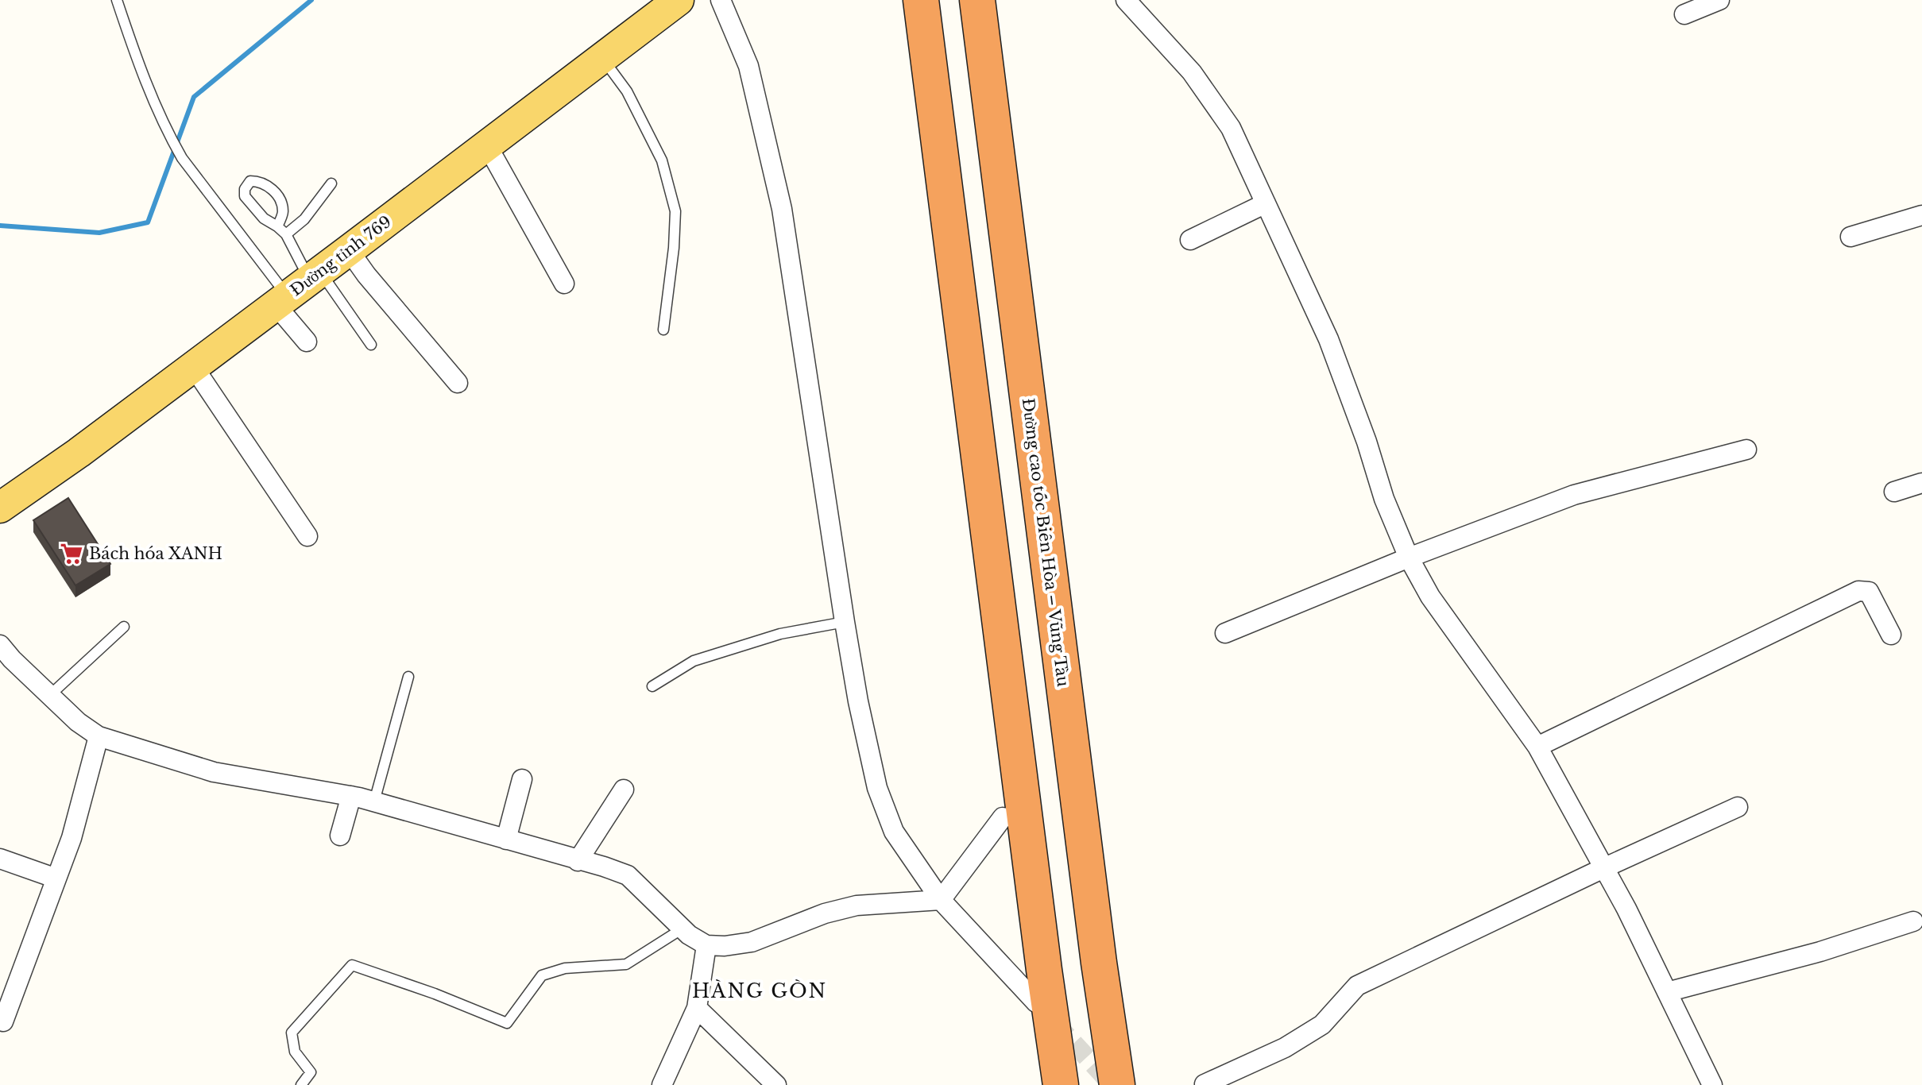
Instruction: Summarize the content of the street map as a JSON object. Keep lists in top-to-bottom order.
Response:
{
  "streets": {
    "highway": ["Đường cao tốc Biên Hòa – Vũng Tàu"],
    "main road": ["Đường tỉnh 769"]
  },
  "districts": ["HÀNG GÒN"],
  "places": {
    "supermarket": ["Bách hóa XANH"]
  }
}
